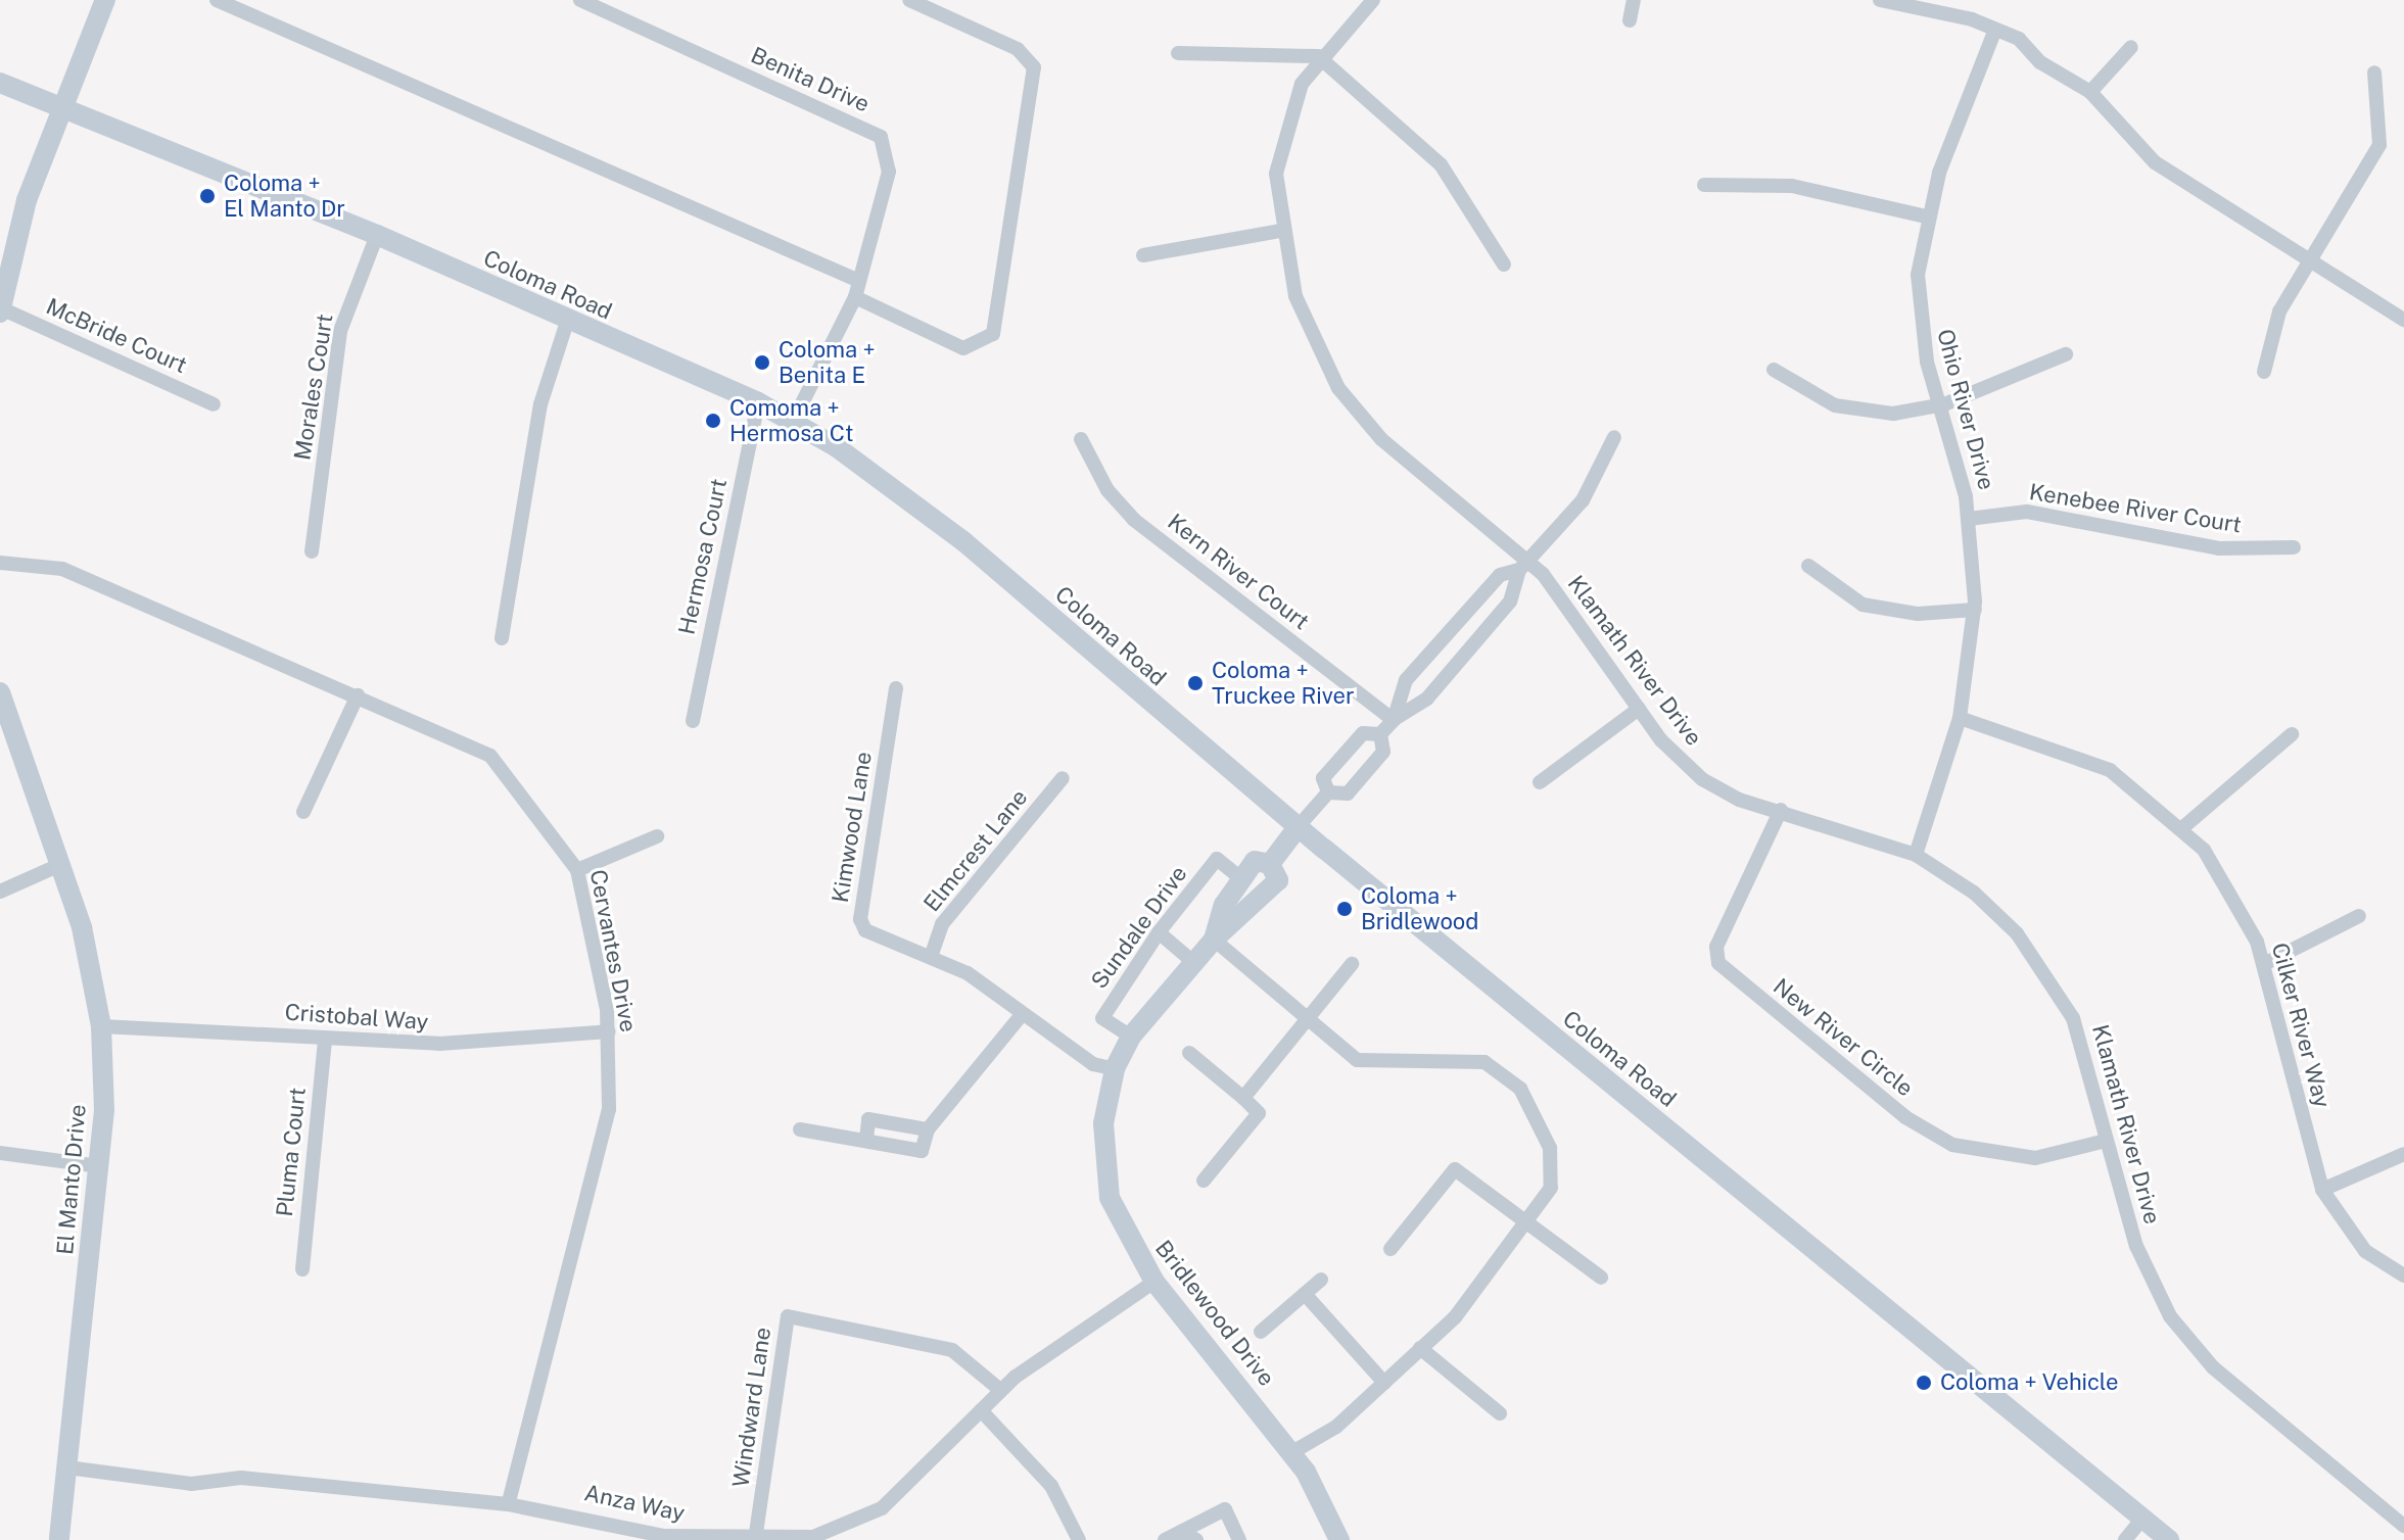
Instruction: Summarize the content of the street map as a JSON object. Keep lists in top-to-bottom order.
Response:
{
  "streets": {
    "main road": ["Coloma Road", "El Manto Drive", "Bridlewood Drive"],
    "street": [
      "Benita Drive",
      "McBride Court",
      "Morales Court",
      "Ohio River Drive",
      "Kenebee River Court",
      "Hermosa Court",
      "Kern River Court",
      "Klamath River Drive",
      "Kimwood Lane",
      "Elmcrest Lane",
      "Sundale Drive",
      "Cervantes Drive",
      "Cristobal Way",
      "Cilker River Way",
      "New River Circle",
      "Pluma Court",
      "Windward Lane",
      "Anza Way"
    ]
  },
  "crossings": [
    ["Benita Drive", "Coloma Road"],
    ["Coloma Road", "Morales Court"],
    ["Coloma Road", "Hermosa Court"],
    ["Coloma Road", "Bridlewood Drive"],
    ["Ohio River Drive", "Kenebee River Court"],
    ["Ohio River Drive", "Klamath River Drive"],
    ["Ohio River Drive", "Cilker River Way"],
    ["Klamath River Drive", "New River Circle"],
    ["Kimwood Lane", "Elmcrest Lane"],
    ["Kimwood Lane", "Bridlewood Drive"],
    ["Sundale Drive", "Bridlewood Drive"],
    ["Cervantes Drive", "Cristobal Way"],
    ["Cervantes Drive", "Anza Way"],
    ["Cristobal Way", "Pluma Court"],
    ["Cristobal Way", "El Manto Drive"],
    ["El Manto Drive", "Anza Way"],
    ["Bridlewood Drive", "Anza Way"],
    ["Windward Lane", "Anza Way"]
  ],
  "places": [
    "Coloma + El Manto Dr",
    "Coloma + Benita E",
    "Comoma + Hermosa Ct",
    "Coloma + Truckee River",
    "Coloma + Bridlewood",
    "Coloma + Vehicle"
  ]
}
